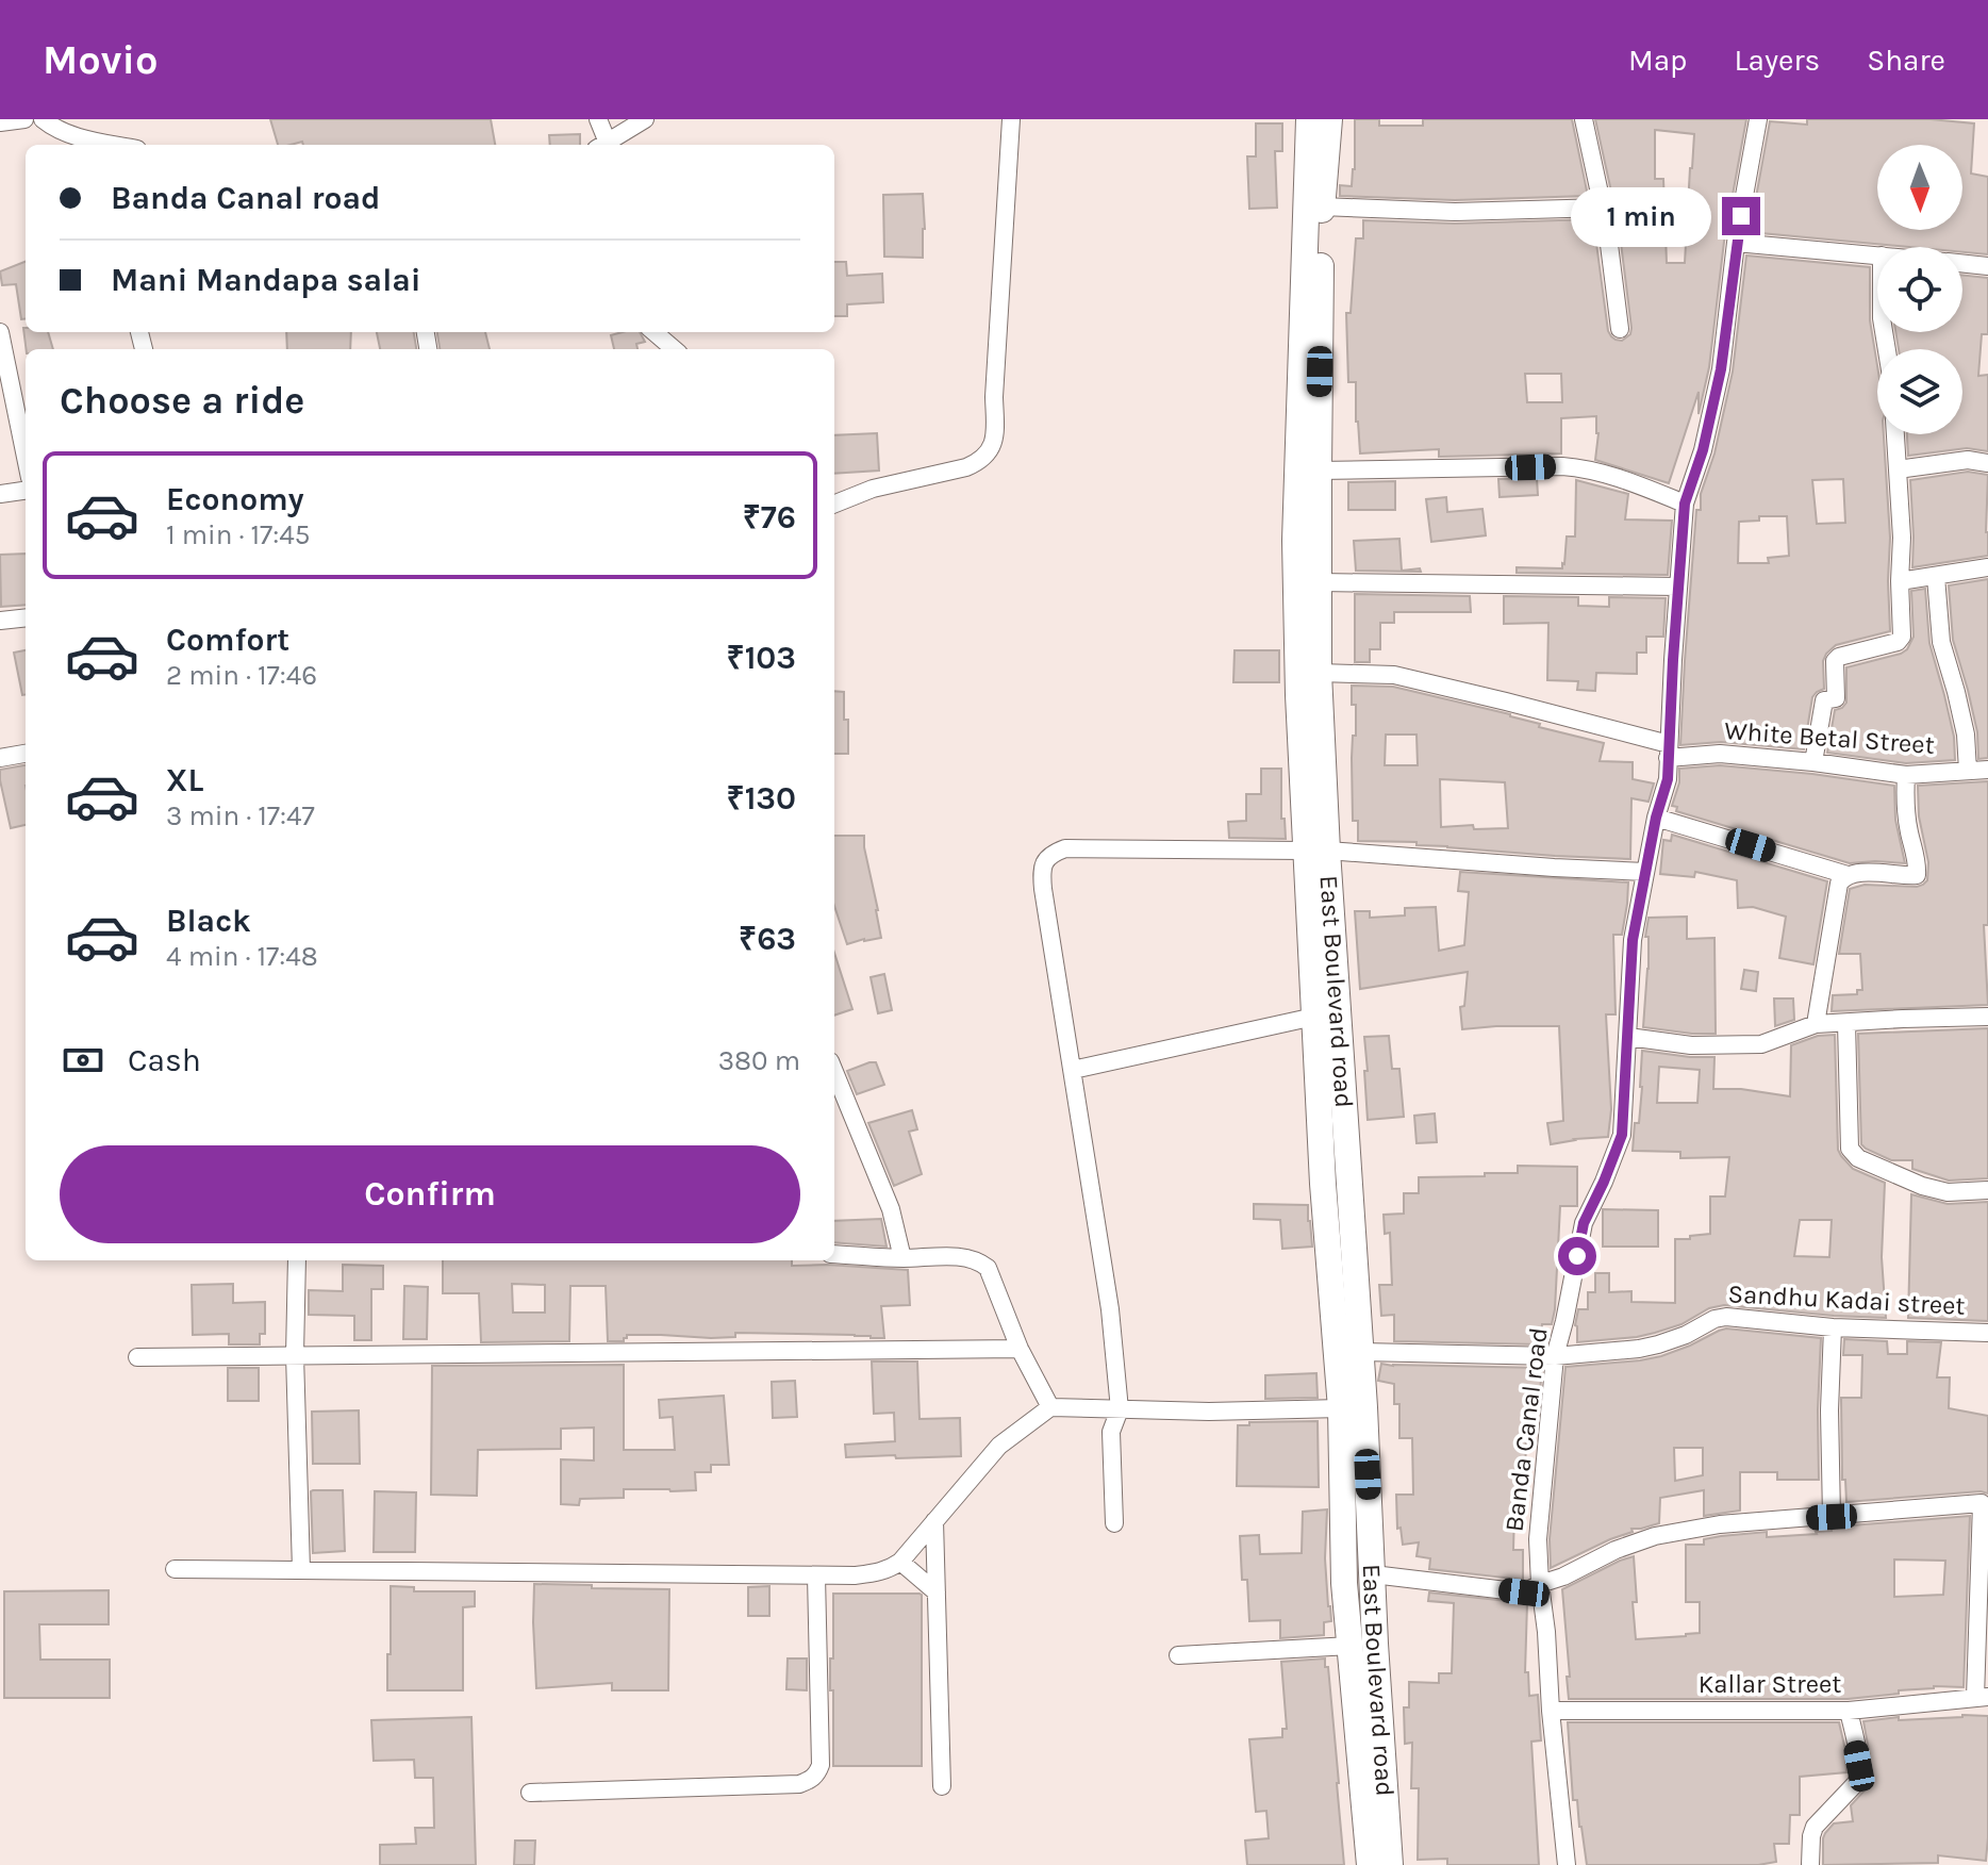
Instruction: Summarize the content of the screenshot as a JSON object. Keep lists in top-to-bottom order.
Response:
{
  "streets": {
    "main road": ["East Boulevard road"],
    "street": [
      "White Betal Street",
      "Sandhu Kadai street",
      "Banda Canal road",
      "Kallar Street"
    ]
  },
  "crossings": [
    ["White Betal Street", "East Boulevard road"],
    ["White Betal Street", "Banda Canal road"],
    ["East Boulevard road", "Sandhu Kadai street"],
    ["Sandhu Kadai street", "Banda Canal road"],
    ["Banda Canal road", "Kallar Street"]
  ],
  "north": "bottom",
  "page": {
    "header": "Movio",
    "nav": ["Map", "Layers", "Share"],
    "banner": ["Banda Canal road", "Mani Mandapa salai"],
    "bubble": "1 min",
    "heading": "Choose a ride",
    "list": [
      {
        "name": "Economy",
        "note": "1 min · 17:45",
        "value": "₹76"
      },
      {
        "name": "Comfort",
        "note": "2 min · 17:46",
        "value": "₹103"
      },
      {
        "name": "XL",
        "note": "3 min · 17:47",
        "value": "₹130"
      },
      {
        "name": "Black",
        "note": "4 min · 17:48",
        "value": "₹63"
      }
    ],
    "pay": ["Cash", "380 m"],
    "buttons": "Confirm"
  }
}
